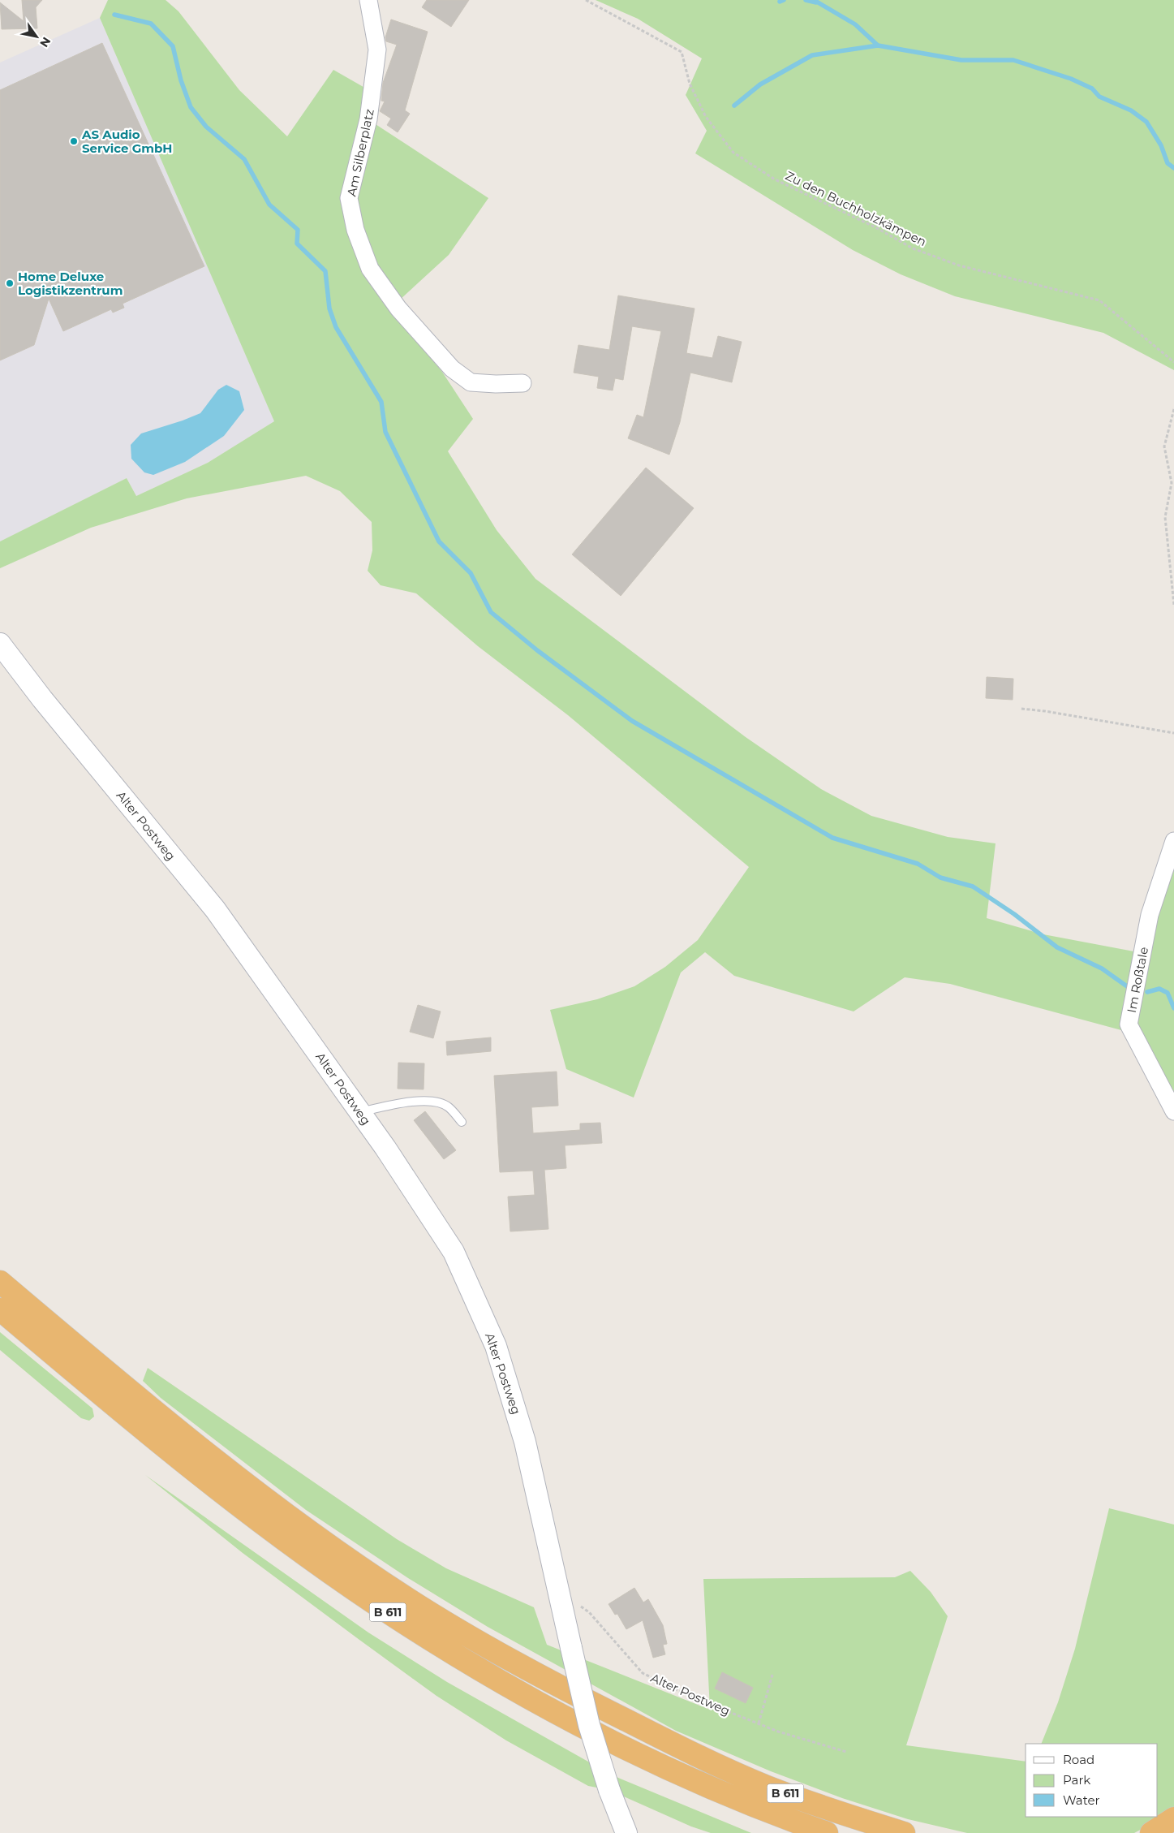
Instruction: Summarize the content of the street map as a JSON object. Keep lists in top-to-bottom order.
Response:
{
  "streets": {
    "highway": ["B 611"],
    "street": ["Am Silberplatz", "Alter Postweg", "Im Roßtale"],
    "path": ["Zu den Buchholzkämpen"]
  },
  "places": ["AS Audio Service GmbH", "Home Deluxe Logistikzentrum"],
  "legend": ["Road", "Park", "Water"],
  "north": "bottom right"
}
